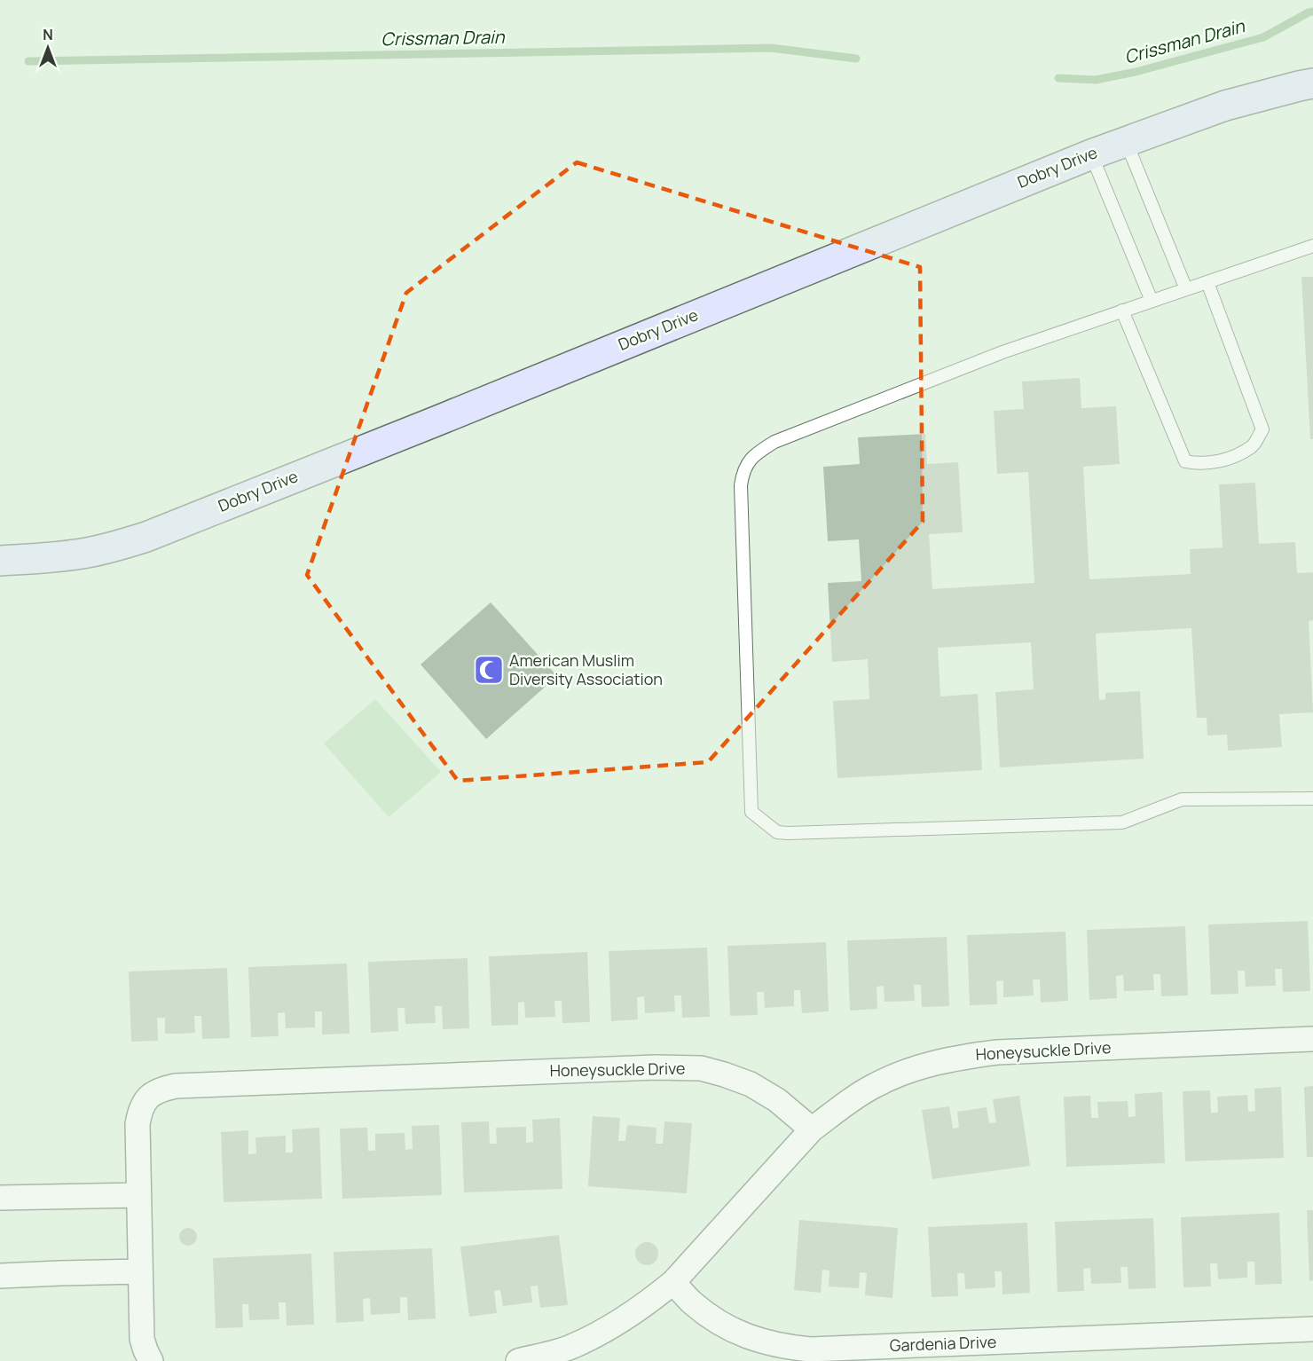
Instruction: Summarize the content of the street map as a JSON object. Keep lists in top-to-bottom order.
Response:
{
  "streets": {
    "street": ["Dobry Drive", "Honeysuckle Drive", "Gardenia Drive"]
  },
  "water": ["Crissman Drain"],
  "places": {
    "mosque": ["American Muslim Diversity Association"]
  },
  "north": "top"
}
